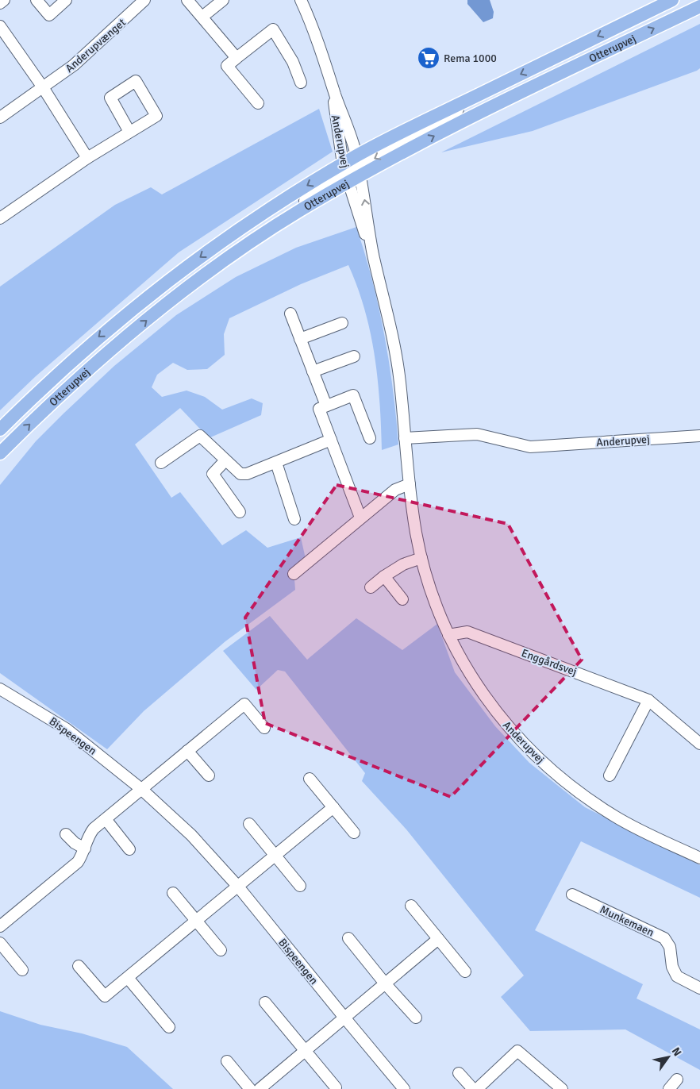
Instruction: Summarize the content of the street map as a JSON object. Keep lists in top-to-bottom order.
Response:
{
  "streets": {
    "main road": ["Otterupvej"],
    "street": [
      "Anderupvænget",
      "Anderupvej",
      "Enggårdsvej",
      "Bispeengen",
      "Munkemaen"
    ]
  },
  "crossings": [
    ["Otterupvej", "Anderupvej"],
    ["Anderupvej", "Enggårdsvej"]
  ],
  "places": {
    "supermarket": ["Rema 1000"]
  },
  "north": "top right"
}
